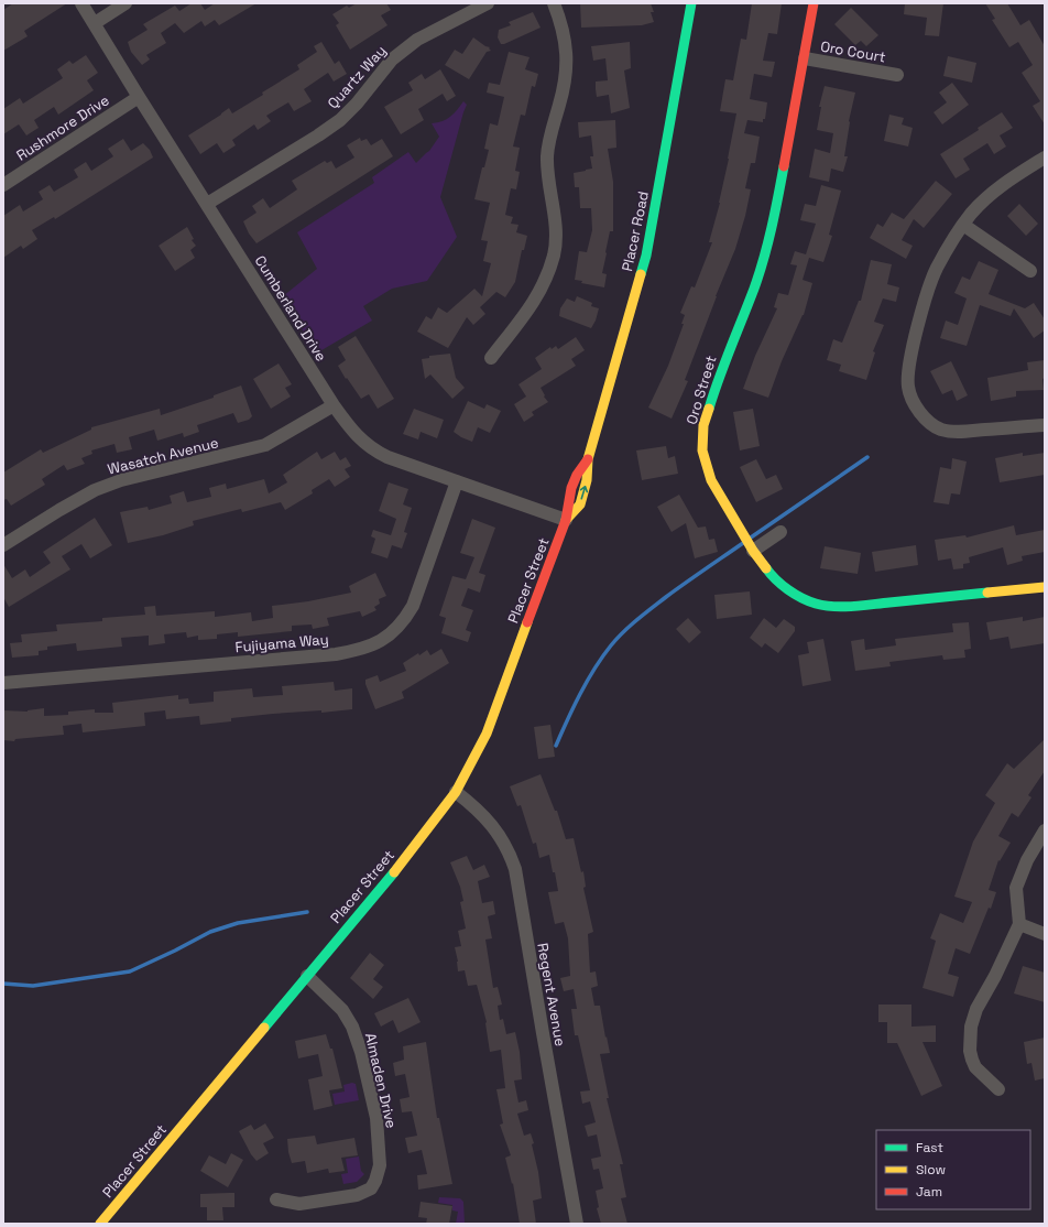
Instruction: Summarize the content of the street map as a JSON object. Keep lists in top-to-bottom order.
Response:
{
  "streets": {
    "main road": ["Placer Road", "Oro Street", "Placer Street"],
    "street": [
      "Oro Court",
      "Quartz Way",
      "Rushmore Drive",
      "Cumberland Drive",
      "Wasatch Avenue",
      "Fujiyama Way",
      "Regent Avenue",
      "Almaden Drive"
    ]
  },
  "crossings": [
    ["Oro Court", "Oro Street"],
    ["Quartz Way", "Cumberland Drive"],
    ["Rushmore Drive", "Cumberland Drive"],
    ["Placer Road", "Cumberland Drive"],
    ["Placer Road", "Placer Street"],
    ["Cumberland Drive", "Wasatch Avenue"],
    ["Cumberland Drive", "Placer Street"],
    ["Cumberland Drive", "Fujiyama Way"],
    ["Placer Street", "Regent Avenue"],
    ["Placer Street", "Almaden Drive"]
  ],
  "legend": ["Fast", "Slow", "Jam"]
}
